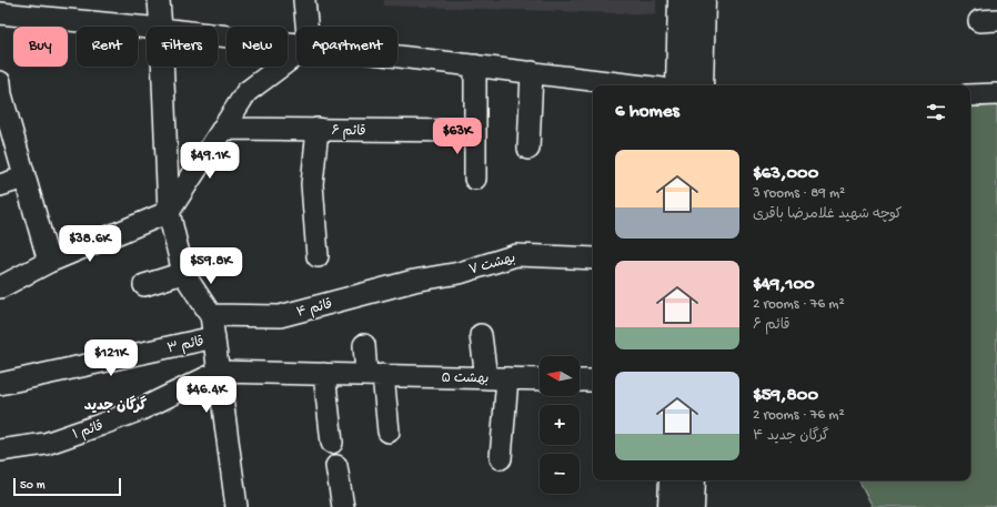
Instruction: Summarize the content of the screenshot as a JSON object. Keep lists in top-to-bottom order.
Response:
{
  "streets": {
    "street": [
      "قائم ۶",
      "بهشت ۷",
      "قائم ۴",
      "۳ قائم",
      "بهشت ۵",
      "۱ قائم"
    ]
  },
  "crossings": [
    ["بهشت ۷", "قائم ۴"],
    ["بهشت ۵", "۱ قائم"]
  ],
  "districts": ["گرگان جدید"],
  "scale_bar": "50 m",
  "north": "left",
  "page": {
    "chip": [
      "Buy",
      "Rent",
      "Filters",
      "New",
      "Apartment"
    ],
    "heading": "6 homes",
    "price": [
      "$63K",
      "$49.1K",
      "$38.6K",
      "$59.8K",
      "$121K",
      "$46.4K"
    ],
    "list": [
      {
        "name": "$63,000",
        "note": "3 rooms · 89 m² · کوچه شهید غلامرضا باقری"
      },
      {
        "name": "$49,100",
        "note": "2 rooms · 76 m² · ۶ قائم"
      },
      {
        "name": "$59,800",
        "note": "2 rooms · 76 m² · گرگان جدید ۴"
      }
    ],
    "map_buttons": ["+", "−"],
    "scale": "50 m"
  }
}
